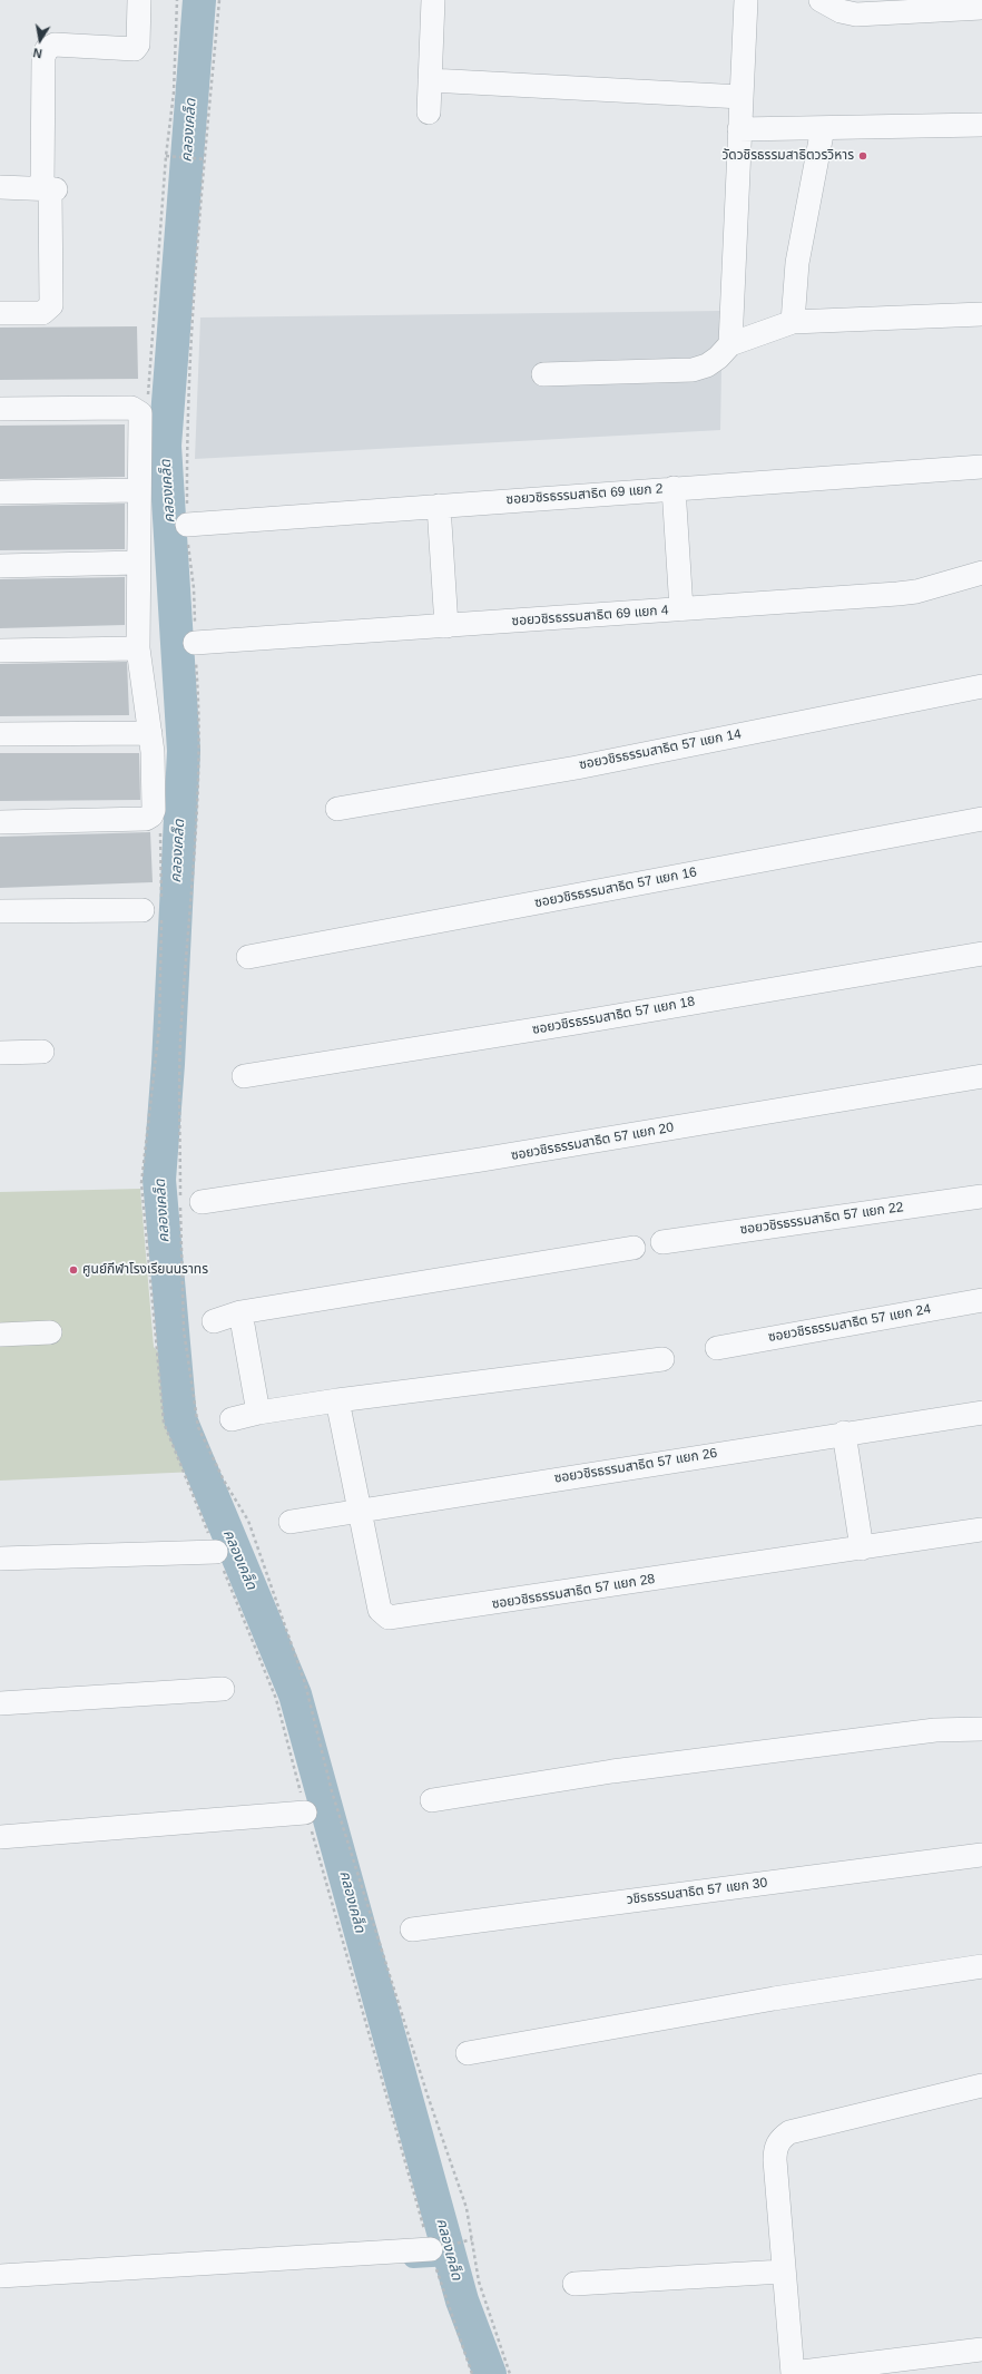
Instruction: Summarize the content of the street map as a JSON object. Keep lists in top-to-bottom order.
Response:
{
  "streets": {
    "street": [
      "ซอยวชิรธรรมสาธิต 69 แยก 2",
      "ซอยวชิรธรรมสาธิต 69 แยก 4",
      "ซอยวชิรธรรมสาธิต 57 แยก 14",
      "ซอยวชิรธรรมสาธิต 57 แยก 16",
      "ซอยวชิรธรรมสาธิต 57 แยก 18",
      "ซอยวชิรธรรมสาธิต 57 แยก 20",
      "ซอยวชิรธรรมสาธิต 57 แยก 22",
      "ซอยวชิรธรรมสาธิต 57 แยก 24",
      "ซอยวชิรธรรมสาธิต 57 แยก 26",
      "ซอยวชิรธรรมสาธิต 57 แยก 28",
      "วชิรธรรมสาธิต 57 แยก 30"
    ]
  },
  "crossings": [
    ["ซอยวชิรธรรมสาธิต 57 แยก 26", "ซอยวชิรธรรมสาธิต 57 แยก 28"]
  ],
  "water": ["คลองเคล็ด"],
  "places": ["วัดวชิรธรรมสาธิตวรวิหาร", "ศูนย์กีฬาโรงเรียนนราทร"],
  "north": "bottom"
}
